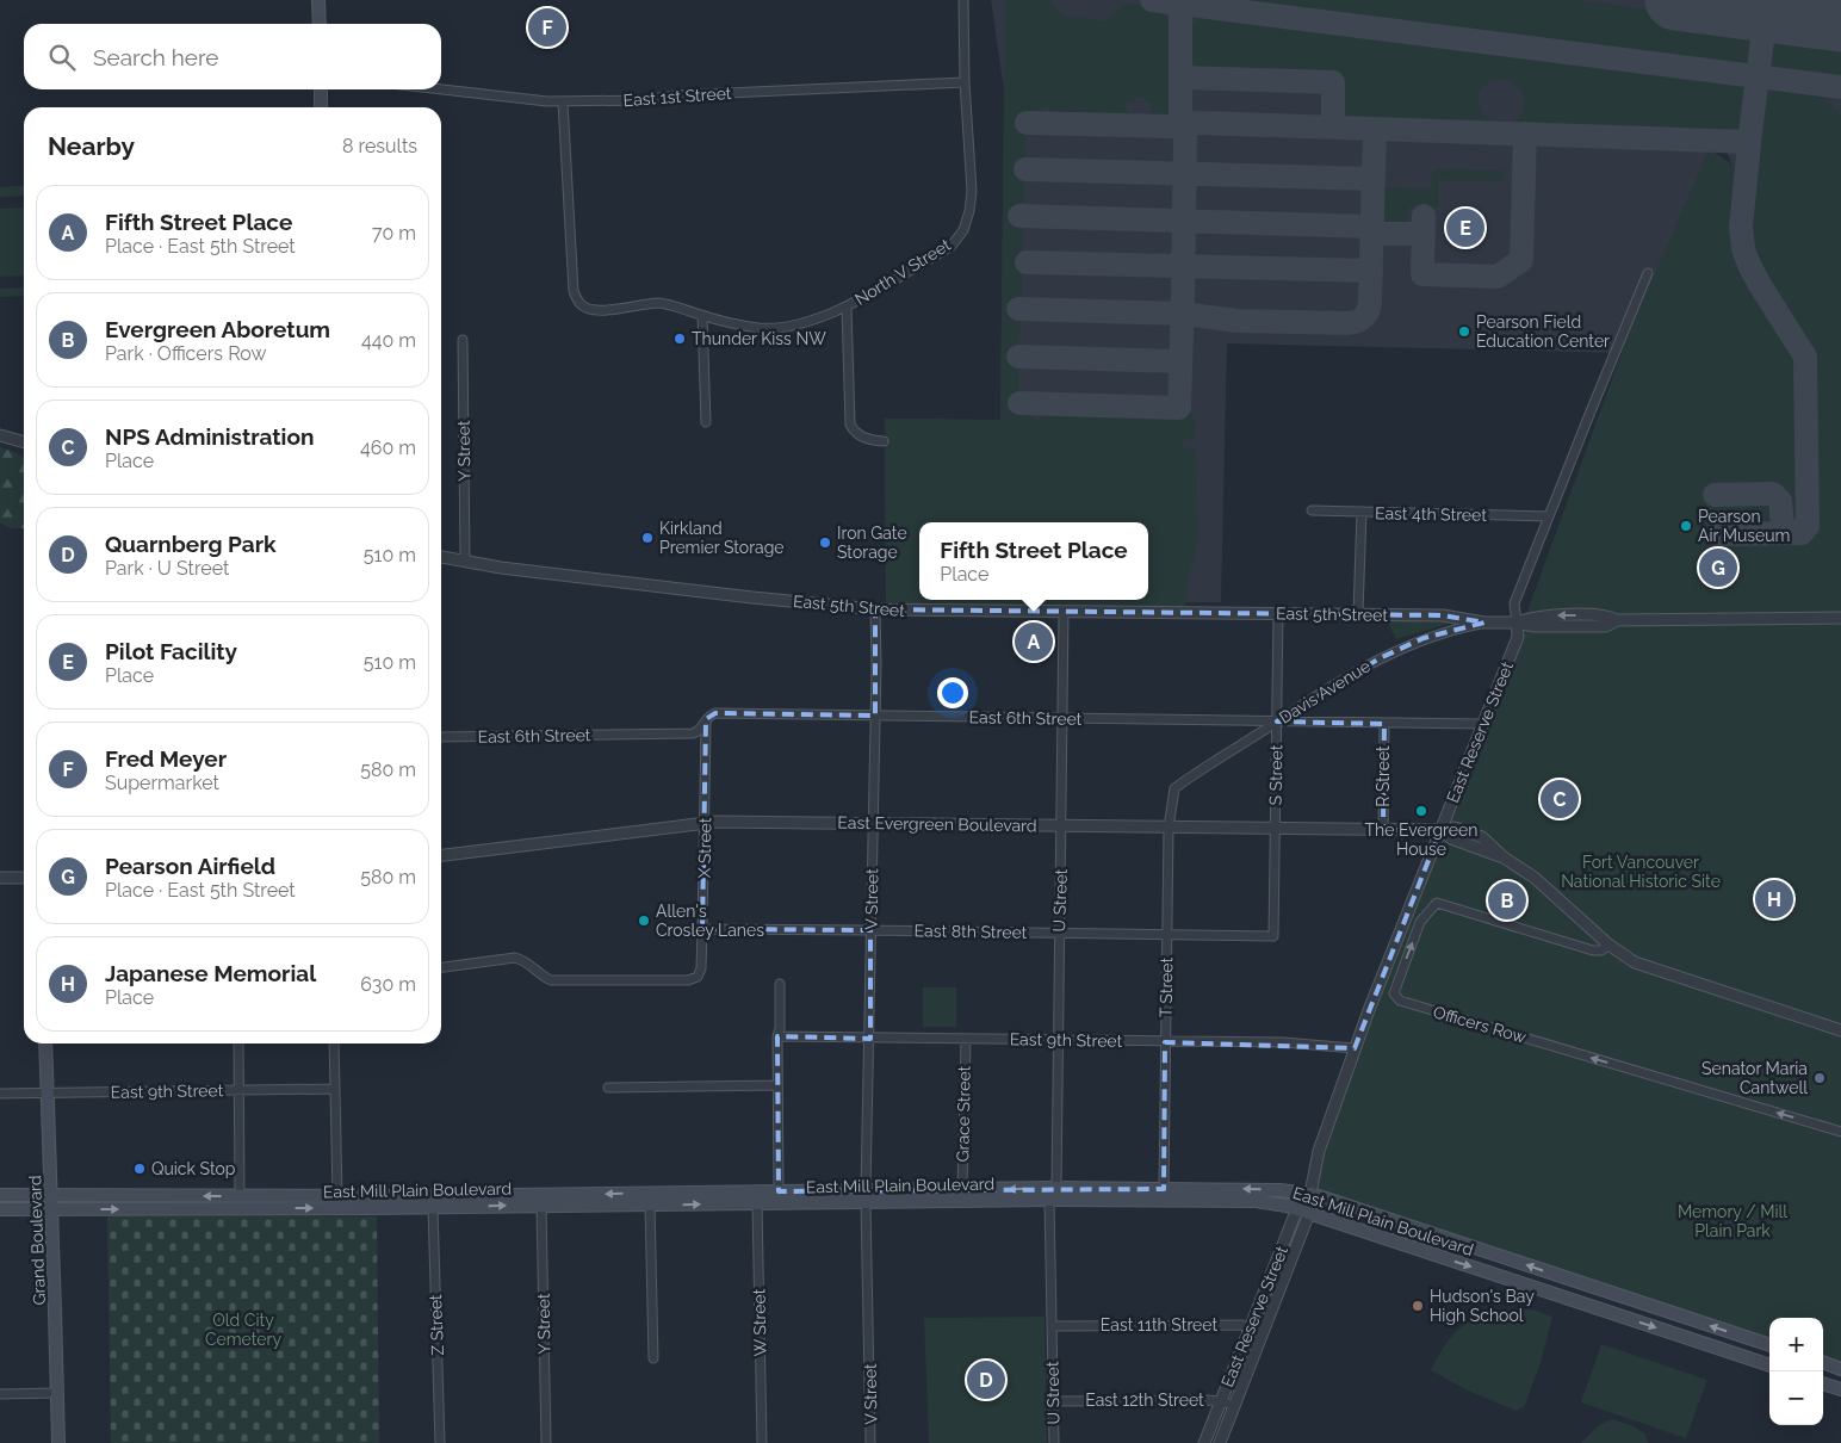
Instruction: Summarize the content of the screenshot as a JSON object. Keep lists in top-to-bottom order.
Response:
{
  "streets": {
    "main road": ["East Mill Plain Boulevard", "Grand Boulevard"],
    "street": [
      "East 1st Street",
      "North V Street",
      "Y Street",
      "East 4th Street",
      "East 5th Street",
      "Davis Avenue",
      "East 6th Street",
      "East Reserve Street",
      "S Street",
      "R Street",
      "East Evergreen Boulevard",
      "X Street",
      "V Street",
      "U Street",
      "East 8th Street",
      "T Street",
      "Officers Row",
      "East 9th Street",
      "Grace Street",
      "W Street",
      "Z Street",
      "East 11th Street",
      "East 12th Street"
    ]
  },
  "crossings": [
    ["East 1st Street", "North V Street"],
    ["Y Street", "East 5th Street"],
    ["Y Street", "East Mill Plain Boulevard"],
    ["East 4th Street", "East Reserve Street"],
    ["East 5th Street", "Davis Avenue"],
    ["East 5th Street", "East Reserve Street"],
    ["East 5th Street", "S Street"],
    ["East 5th Street", "V Street"],
    ["East 5th Street", "U Street"],
    ["Davis Avenue", "East 6th Street"],
    ["Davis Avenue", "S Street"],
    ["Davis Avenue", "T Street"],
    ["East 6th Street", "East Reserve Street"],
    ["East 6th Street", "S Street"],
    ["East 6th Street", "R Street"],
    ["East 6th Street", "X Street"],
    ["East 6th Street", "V Street"],
    ["East 6th Street", "U Street"],
    ["East Reserve Street", "East Evergreen Boulevard"],
    ["East Reserve Street", "East 9th Street"],
    ["East Reserve Street", "East Mill Plain Boulevard"],
    ["East Reserve Street", "East 11th Street"],
    ["East Reserve Street", "East 12th Street"],
    ["S Street", "East Evergreen Boulevard"],
    ["S Street", "East 8th Street"],
    ["R Street", "East Evergreen Boulevard"],
    ["East Evergreen Boulevard", "X Street"],
    ["East Evergreen Boulevard", "V Street"],
    ["East Evergreen Boulevard", "U Street"],
    ["East Evergreen Boulevard", "T Street"],
    ["East Evergreen Boulevard", "Officers Row"],
    ["X Street", "East 8th Street"],
    ["V Street", "East 8th Street"],
    ["V Street", "East 9th Street"],
    ["V Street", "East Mill Plain Boulevard"],
    ["U Street", "East 8th Street"],
    ["U Street", "East 9th Street"],
    ["U Street", "East Mill Plain Boulevard"],
    ["U Street", "East 11th Street"],
    ["U Street", "East 12th Street"],
    ["East 8th Street", "T Street"],
    ["T Street", "East 9th Street"],
    ["T Street", "East Mill Plain Boulevard"],
    ["East 9th Street", "Grace Street"],
    ["East 9th Street", "Grand Boulevard"],
    ["Grace Street", "East Mill Plain Boulevard"],
    ["East Mill Plain Boulevard", "Grand Boulevard"],
    ["East Mill Plain Boulevard", "W Street"],
    ["East Mill Plain Boulevard", "Z Street"]
  ],
  "parks": ["Fort Vancouver National Historic Site", "Memory / Mill Plain Park", "Old City Cemetery"],
  "places": [
    "Pearson Field Education Center",
    "Thunder Kiss NW",
    "Pearson Air Museum",
    "Kirkland Premier Storage",
    "Iron Gate Storage",
    "The Evergreen House",
    "Allen's Crosley Lanes",
    "Senator Maria Cantwell",
    "Quick Stop",
    "Hudson's Bay High School"
  ],
  "page": {
    "pins": [
      "F",
      "E",
      "G",
      "A",
      "C",
      "H",
      "B",
      "D"
    ],
    "search": "Search here",
    "heading": ["Nearby", "8 results"],
    "list": [
      {
        "mark": "A",
        "name": "Fifth Street Place",
        "note": "Place · East 5th Street",
        "value": "70 m"
      },
      {
        "mark": "B",
        "name": "Evergreen Aboretum",
        "note": "Park · Officers Row",
        "value": "440 m"
      },
      {
        "mark": "C",
        "name": "NPS Administration",
        "note": "Place",
        "value": "460 m"
      },
      {
        "mark": "D",
        "name": "Quarnberg Park",
        "note": "Park · U Street",
        "value": "510 m"
      },
      {
        "mark": "E",
        "name": "Pilot Facility",
        "note": "Place",
        "value": "510 m"
      },
      {
        "mark": "F",
        "name": "Fred Meyer",
        "note": "Supermarket",
        "value": "580 m"
      },
      {
        "mark": "G",
        "name": "Pearson Airfield",
        "note": "Place · East 5th Street",
        "value": "580 m"
      },
      {
        "mark": "H",
        "name": "Japanese Memorial",
        "note": "Place",
        "value": "630 m"
      }
    ],
    "popup": ["Fifth Street Place", "Place"],
    "map_buttons": ["+", "−"]
  }
}
